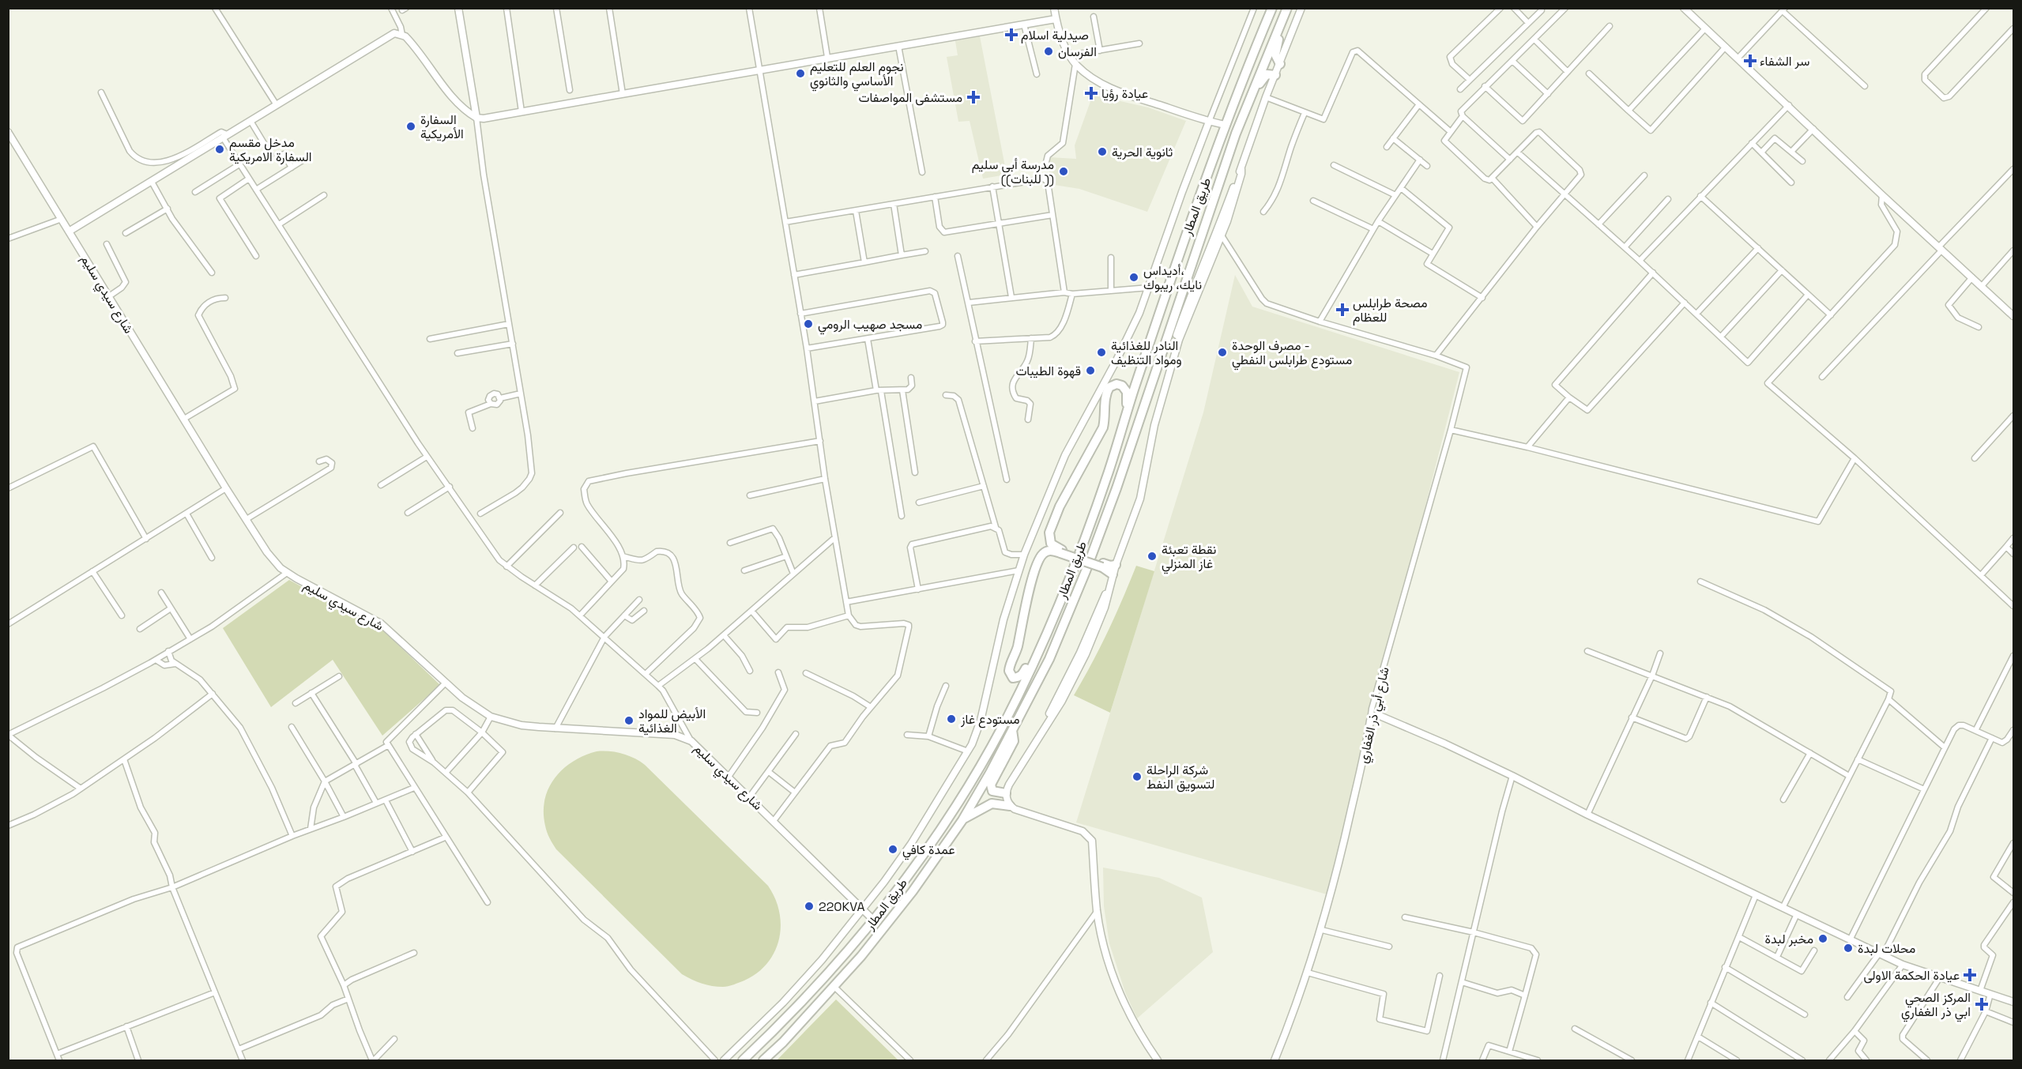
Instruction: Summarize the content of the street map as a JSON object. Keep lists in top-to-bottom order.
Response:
{
  "streets": {
    "highway": ["طريق المطار"],
    "street": ["شارع سيدي سليم", "شارع أبي ذر الغفاري"]
  },
  "crossings": [
    ["طريق المطار", "شارع سيدي سليم"]
  ],
  "places": {
    "health": [
      "صيدلية اسلام",
      "سر الشفاء",
      "عيادة رؤيا",
      "مستشفى المواصفات",
      "مصحة طرابلس للعظام",
      "عيادة الحكمة الاولى",
      "المركز الصحي ابي ذر الغفاري"
    ],
    "other": [
      "الفرسان",
      "نجوم العلم للتعليم الأساسي والثانوي",
      "السفارة الأمريكية",
      "مدخل مقسم السفارة الامريكية",
      "ثانوية الحرية",
      "مدرسة أبي سليم ((للبنات ))",
      "أديداس، نايك، ريبوك",
      "مسجد صهيب الرومي",
      "النادر للغذائية ومواد التنظيف",
      "مصرف الوحدة - مستودع طرابلس النفطي",
      "قهوة الطيبات",
      "نقطة تعبئة غاز المنزلي",
      "مستودع غاز",
      "الأبيض للمواد الغذائية",
      "شركة الراحلة لتسويق النفط",
      "عمدة كافي",
      "220KVA",
      "مخبر لبدة",
      "محلات لبدة"
    ]
  }
}
